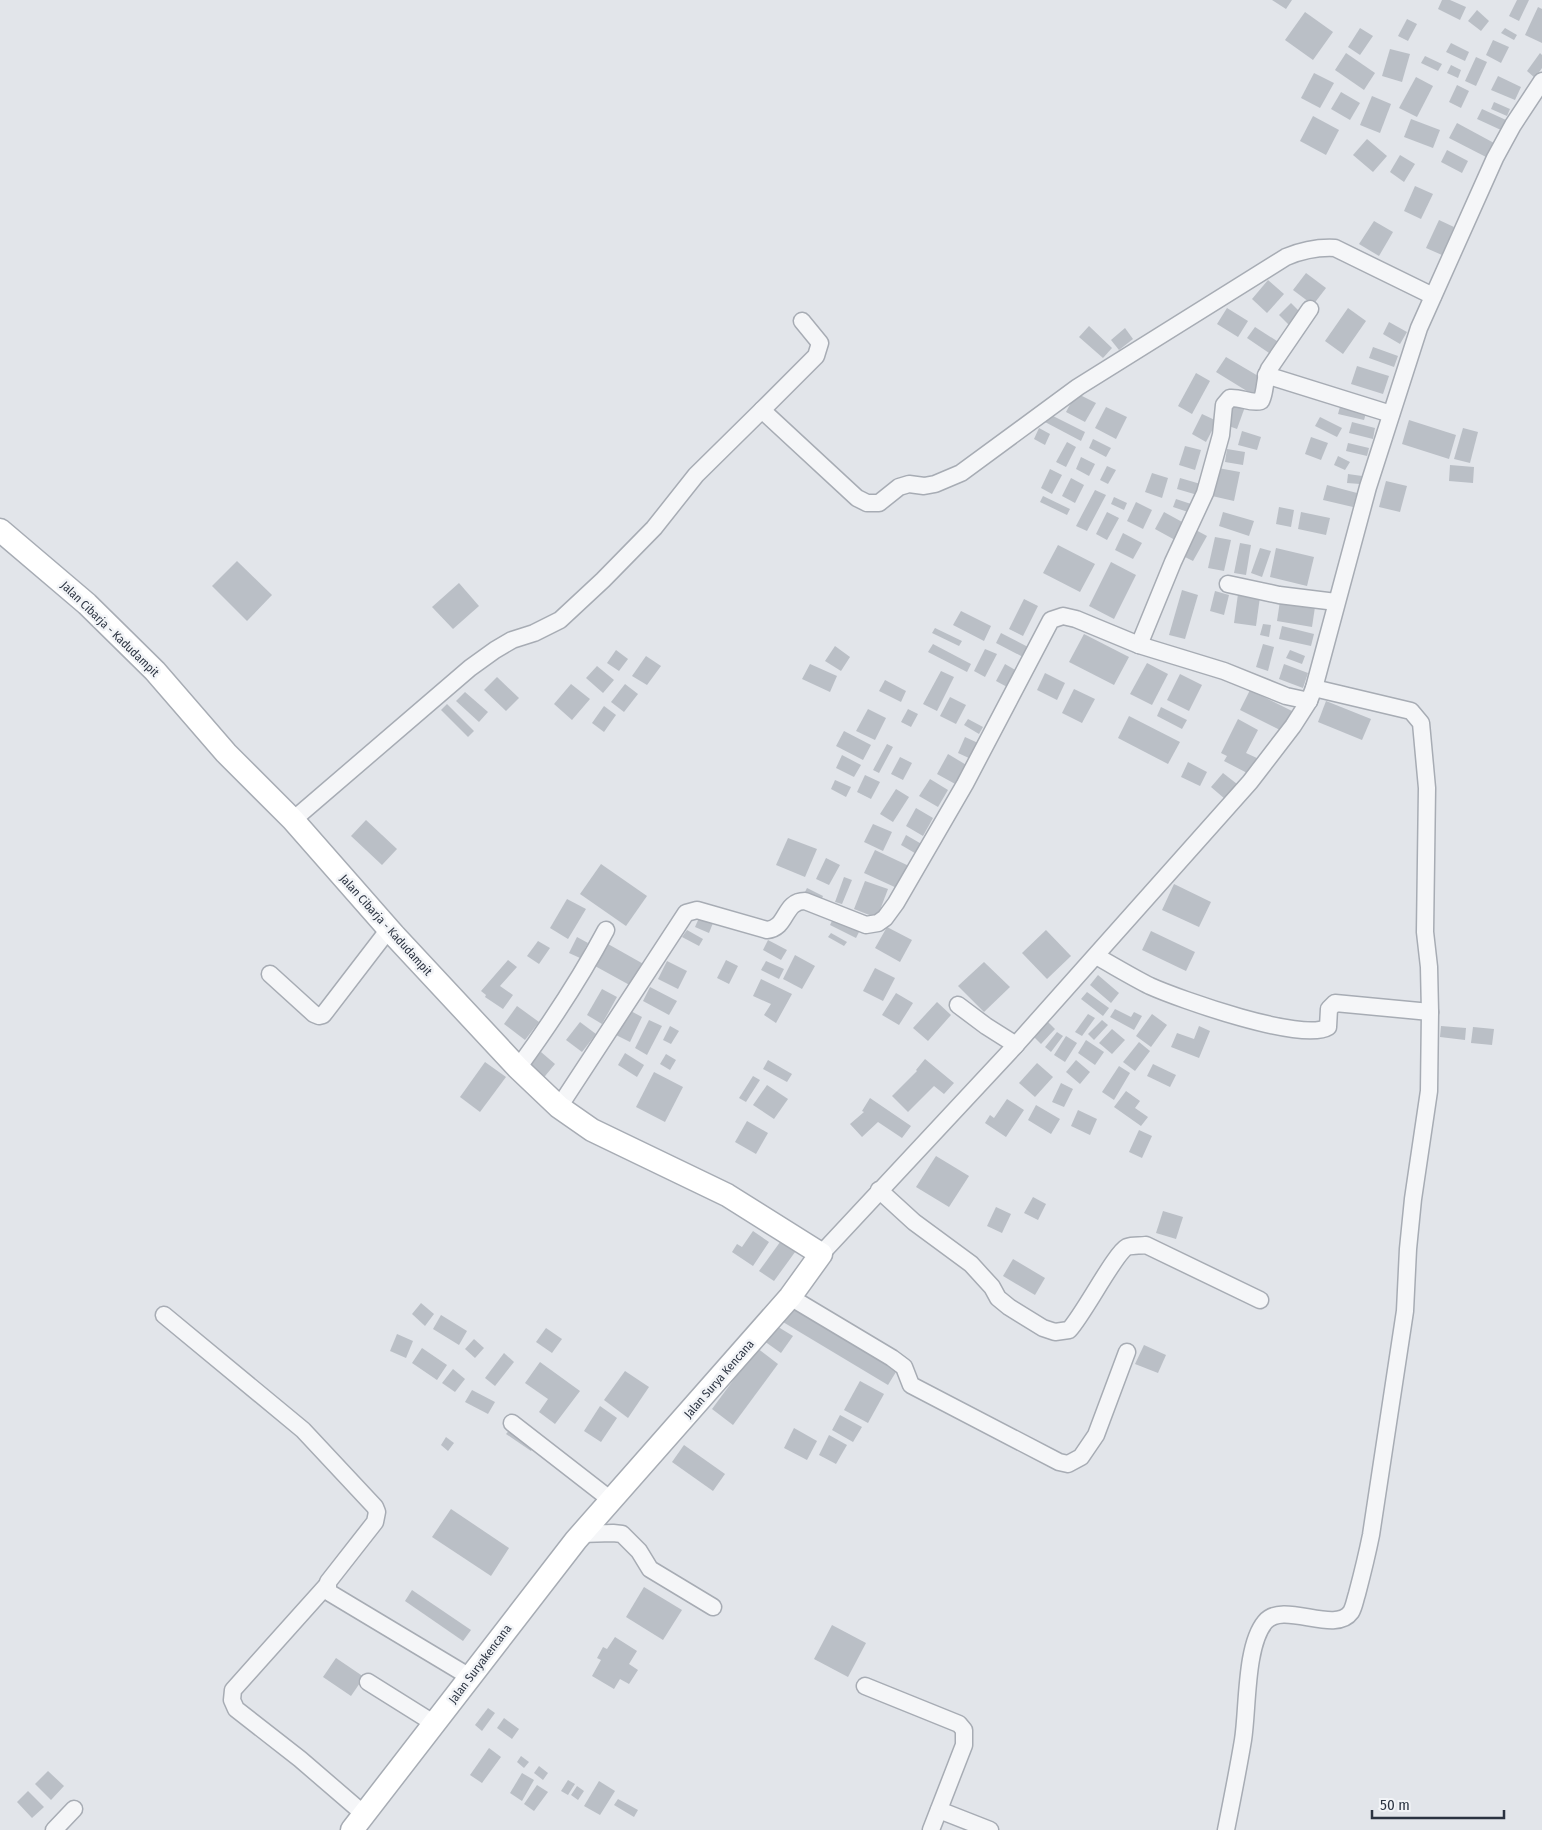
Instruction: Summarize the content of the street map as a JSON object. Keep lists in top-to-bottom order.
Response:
{
  "streets": {
    "street": ["Jalan Cibarja - Kadudampit", "Jalan Surya Kencana", "Jalan Suryakencana"]
  },
  "crossings": [
    ["Jalan Cibarja - Kadudampit", "Jalan Surya Kencana"],
    ["Jalan Surya Kencana", "Jalan Suryakencana"]
  ],
  "scale_bar": "50 m"
}
